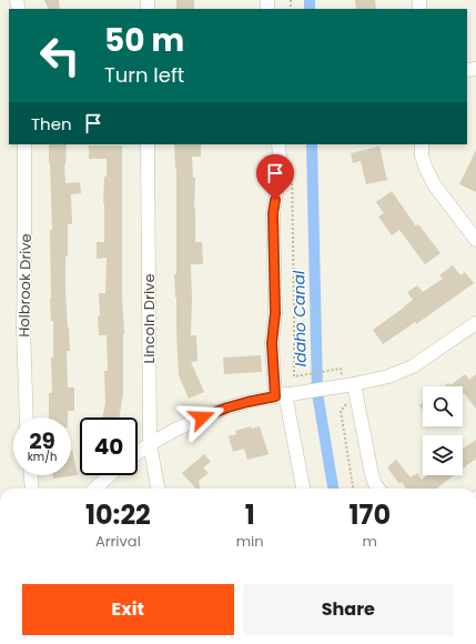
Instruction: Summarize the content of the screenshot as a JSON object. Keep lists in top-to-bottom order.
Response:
{
  "streets": {
    "street": ["Holbrook Drive", "Lincoln Drive"]
  },
  "water": ["Idaho Canal"],
  "page": {
    "turn": ["50 m", "Turn left"],
    "then": "Then",
    "speed": "29 km/h",
    "limit": "40",
    "eta": [
      "10:22",
      "Arrival",
      "1",
      "min",
      "170",
      "m"
    ],
    "buttons": ["Exit", "Share"]
  }
}
